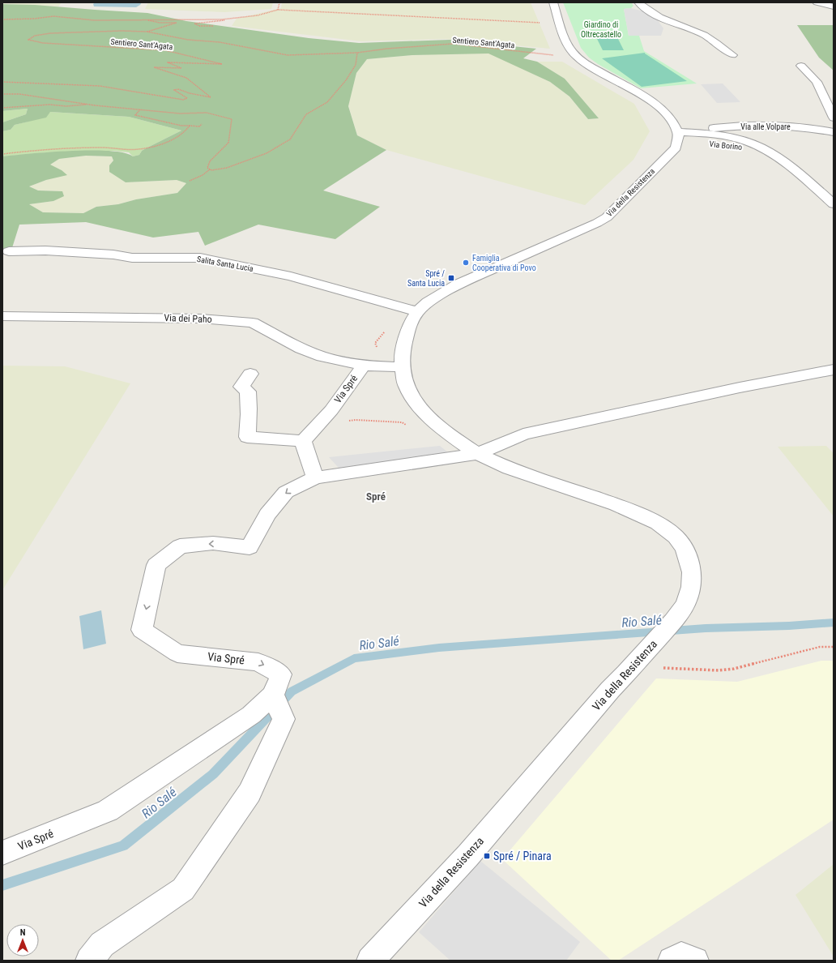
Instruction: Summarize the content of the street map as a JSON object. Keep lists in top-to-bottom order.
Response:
{
  "streets": {
    "street": [
      "Via alle Volpare",
      "Via Borino",
      "Via della Resistenza",
      "Salita Santa Lucia",
      "Via dei Paho",
      "Via Spré"
    ],
    "path": ["Sentiero Sant'Agata"]
  },
  "crossings": [
    ["Via alle Volpare", "Via Borino"],
    ["Via Borino", "Via della Resistenza"],
    ["Via della Resistenza", "Salita Santa Lucia"],
    ["Via della Resistenza", "Via Spré"],
    ["Via dei Paho", "Via Spré"]
  ],
  "districts": ["Spré"],
  "water": ["Rio Salé"],
  "parks": ["Giardino di Oltrecastello"],
  "places": {
    "other": ["Famiglia Cooperativa di Povo"],
    "transit": ["Spré / Santa Lucia", "Spré / Pinara"]
  },
  "north": "top"
}
